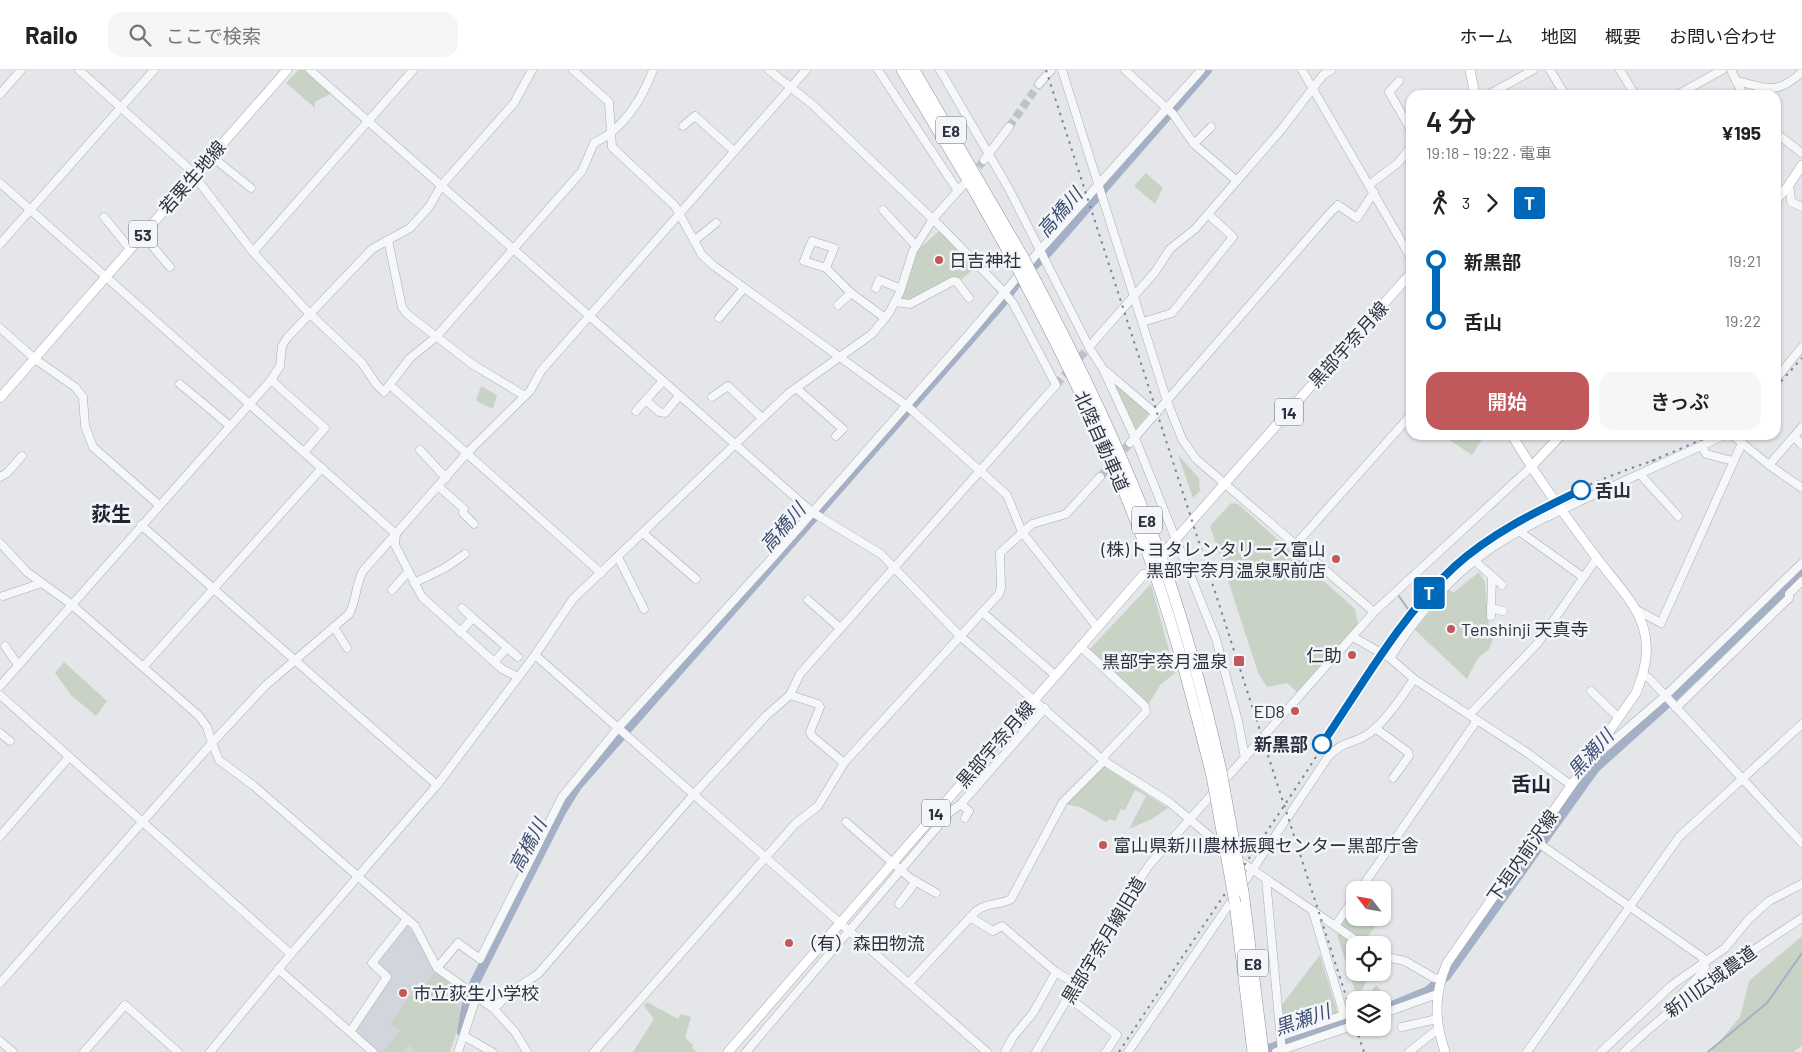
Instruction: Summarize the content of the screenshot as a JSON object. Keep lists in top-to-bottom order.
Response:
{
  "streets": {
    "highway": ["E8", "北陸自動車道"],
    "main road": [
      "若栗生地線",
      "53",
      "黒部宇奈月線",
      "14",
      "下垣内前沢線"
    ],
    "street": ["黒部宇奈月線旧道", "新川広域農道"]
  },
  "crossings": [
    ["下垣内前沢線", "黒部宇奈月線旧道"]
  ],
  "districts": ["荻生", "舌山"],
  "water": ["高橋川", "黒瀬川"],
  "places": {
    "other": [
      "日吉神社",
      "舌山",
      "(株)トヨタレンタリース富山 黒部宇奈月温泉駅前店",
      "Tenshinji 天真寺",
      "仁助",
      "ED8",
      "新黒部",
      "富山県新川農林振興センター黒部庁舎",
      "（有）森田物流",
      "市立荻生小学校"
    ],
    "transit": ["黒部宇奈月温泉"]
  },
  "north": "top left",
  "page": {
    "header": "Railo",
    "search": "ここで検索",
    "nav": [
      "ホーム",
      "地図",
      "概要",
      "お問い合わせ"
    ],
    "on_map": "T",
    "heading": ["4 分", "19:18 – 19:22 · 電車", "¥195"],
    "legs": ["3", "T"],
    "list": [
      {
        "name": "新黒部",
        "value": "19:21"
      },
      {
        "name": "舌山",
        "value": "19:22"
      }
    ],
    "buttons": ["開始", "きっぷ"]
  }
}
